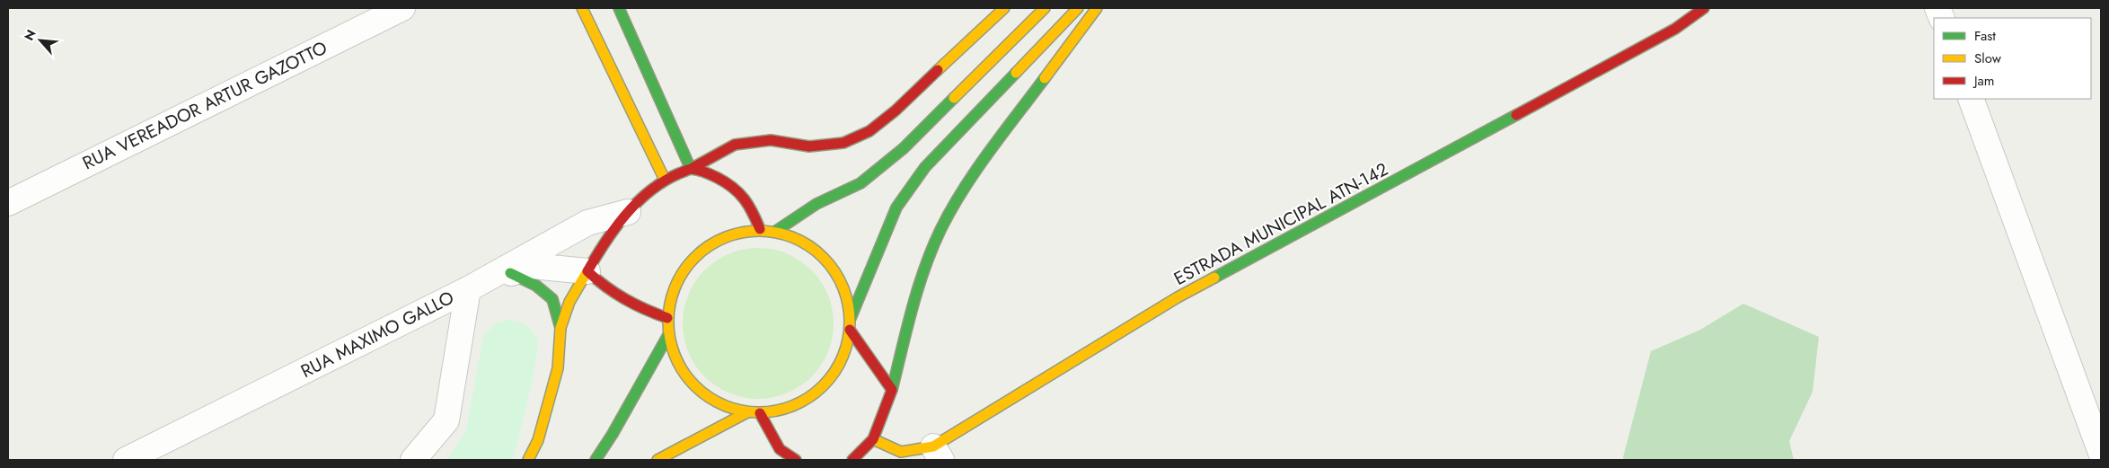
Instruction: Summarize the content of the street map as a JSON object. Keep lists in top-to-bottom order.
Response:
{
  "streets": {
    "main road": ["ESTRADA MUNICIPAL ATN-142"],
    "street": ["RUA VEREADOR ARTUR GAZOTTO", "RUA MAXIMO GALLO"]
  },
  "legend": ["Fast", "Slow", "Jam"],
  "north": "top left"
}
